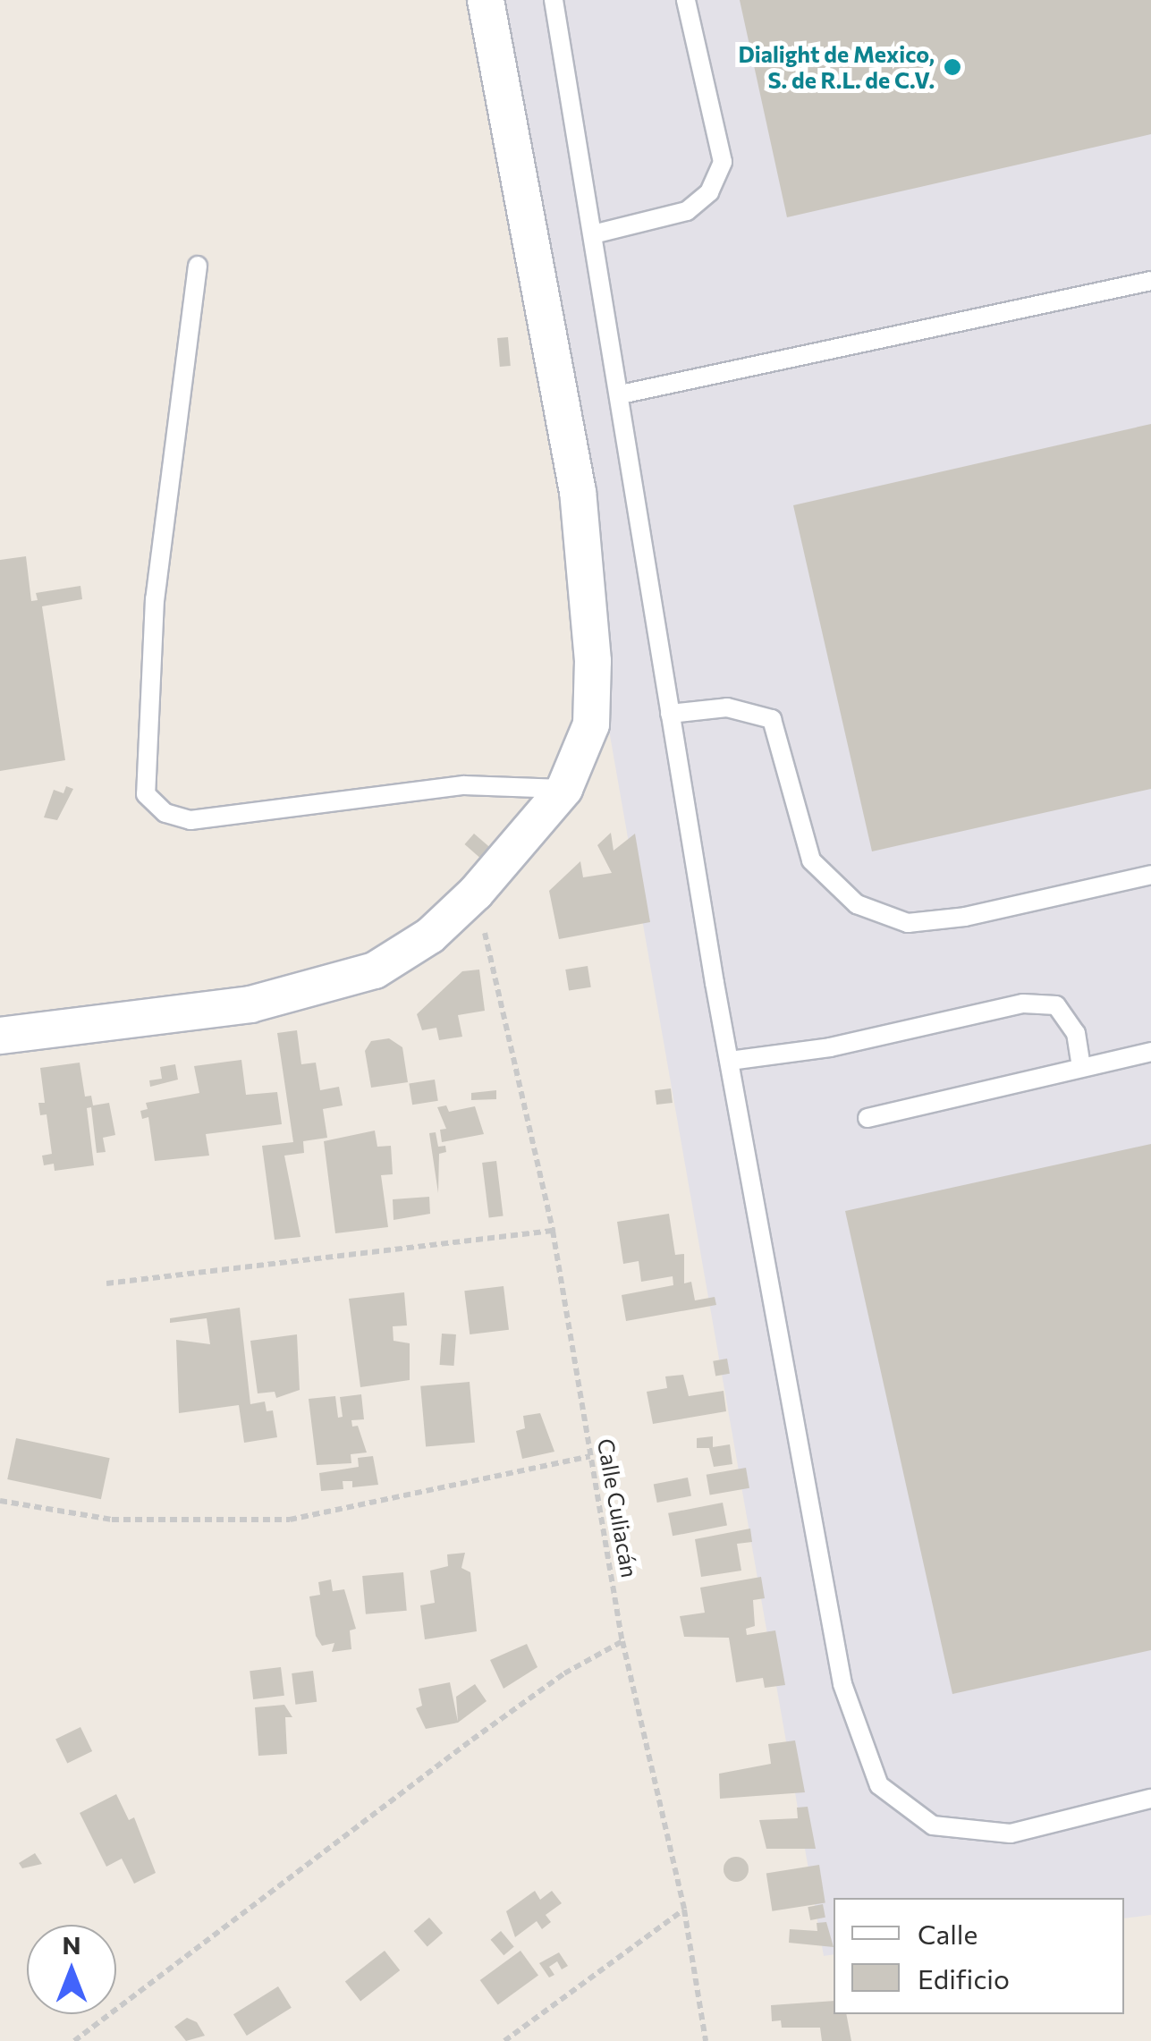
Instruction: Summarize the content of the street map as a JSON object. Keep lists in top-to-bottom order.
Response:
{
  "streets": {
    "path": ["Calle Culiacán"]
  },
  "places": ["Dialight de Mexico, S. de R.L. de C.V."],
  "legend": ["Calle", "Edificio"],
  "north": "top"
}
